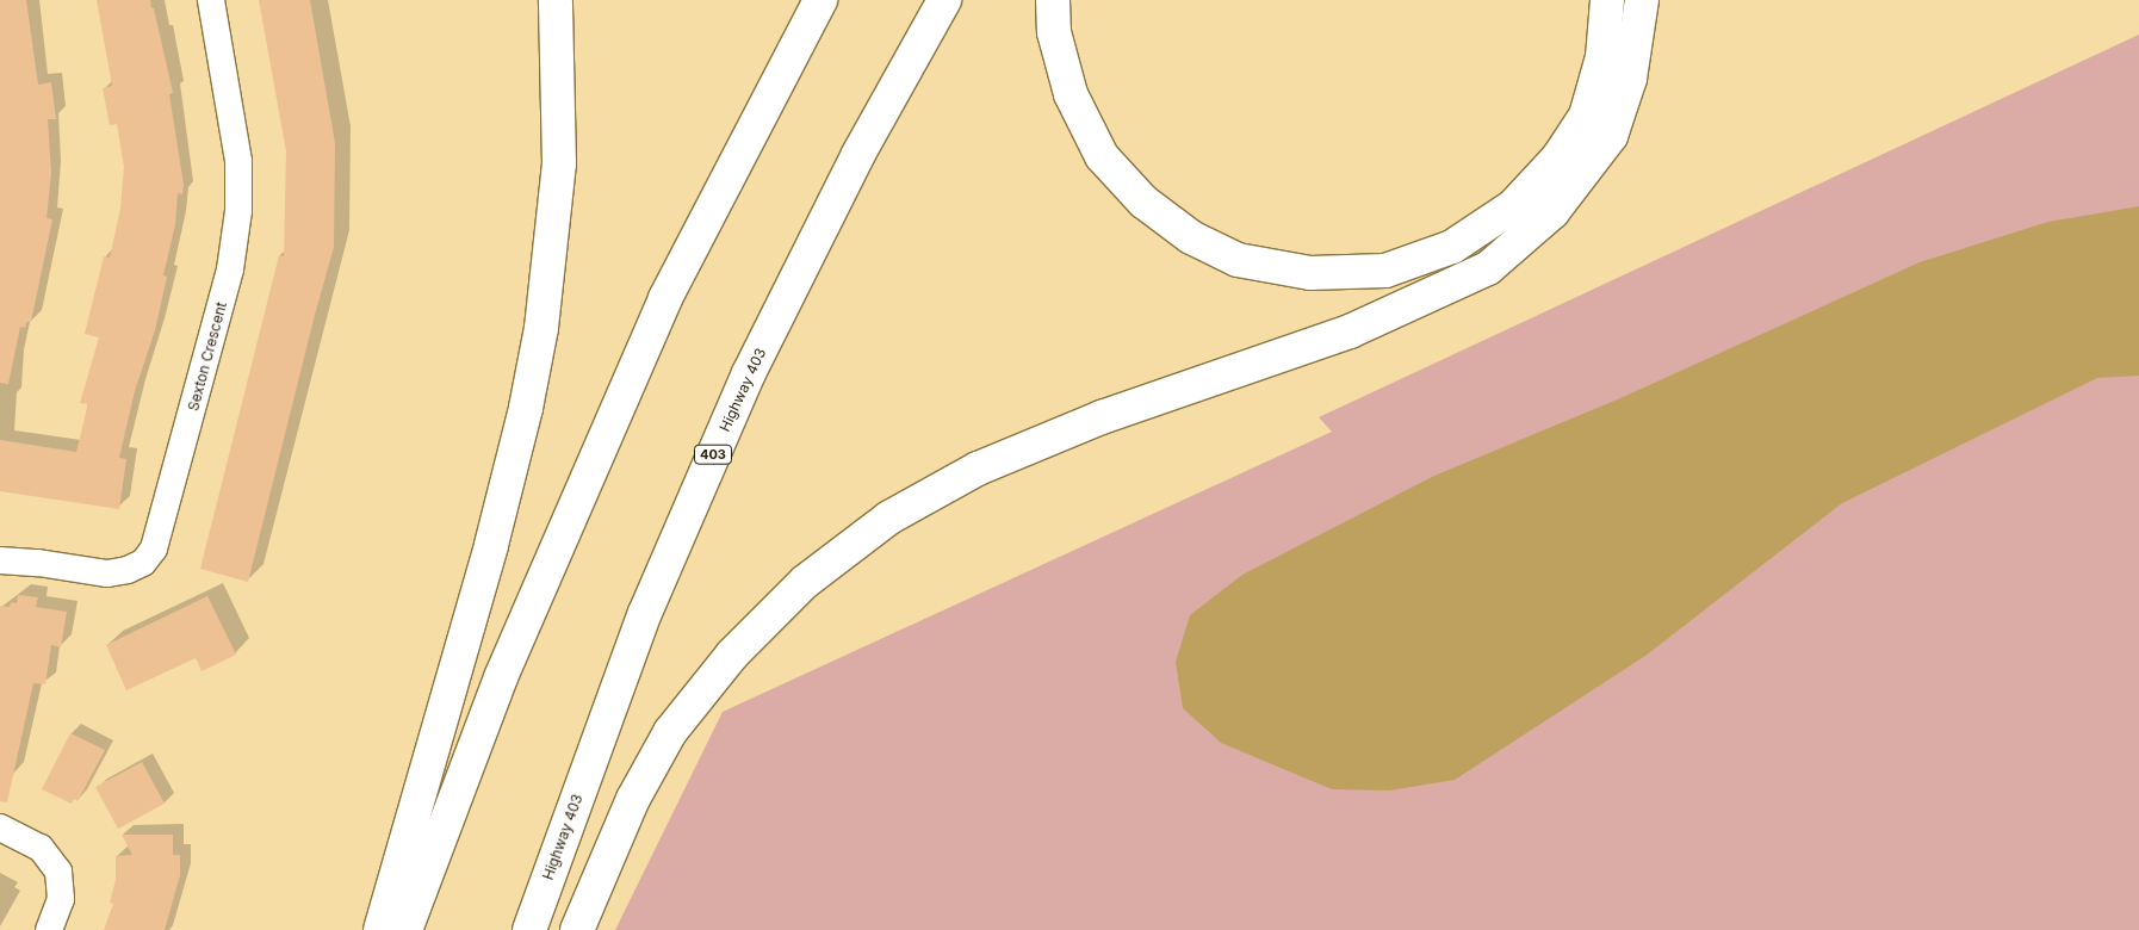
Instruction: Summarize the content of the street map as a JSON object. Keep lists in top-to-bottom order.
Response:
{
  "streets": {
    "highway": ["Highway 403", "403"],
    "street": ["Sexton Crescent"]
  }
}
